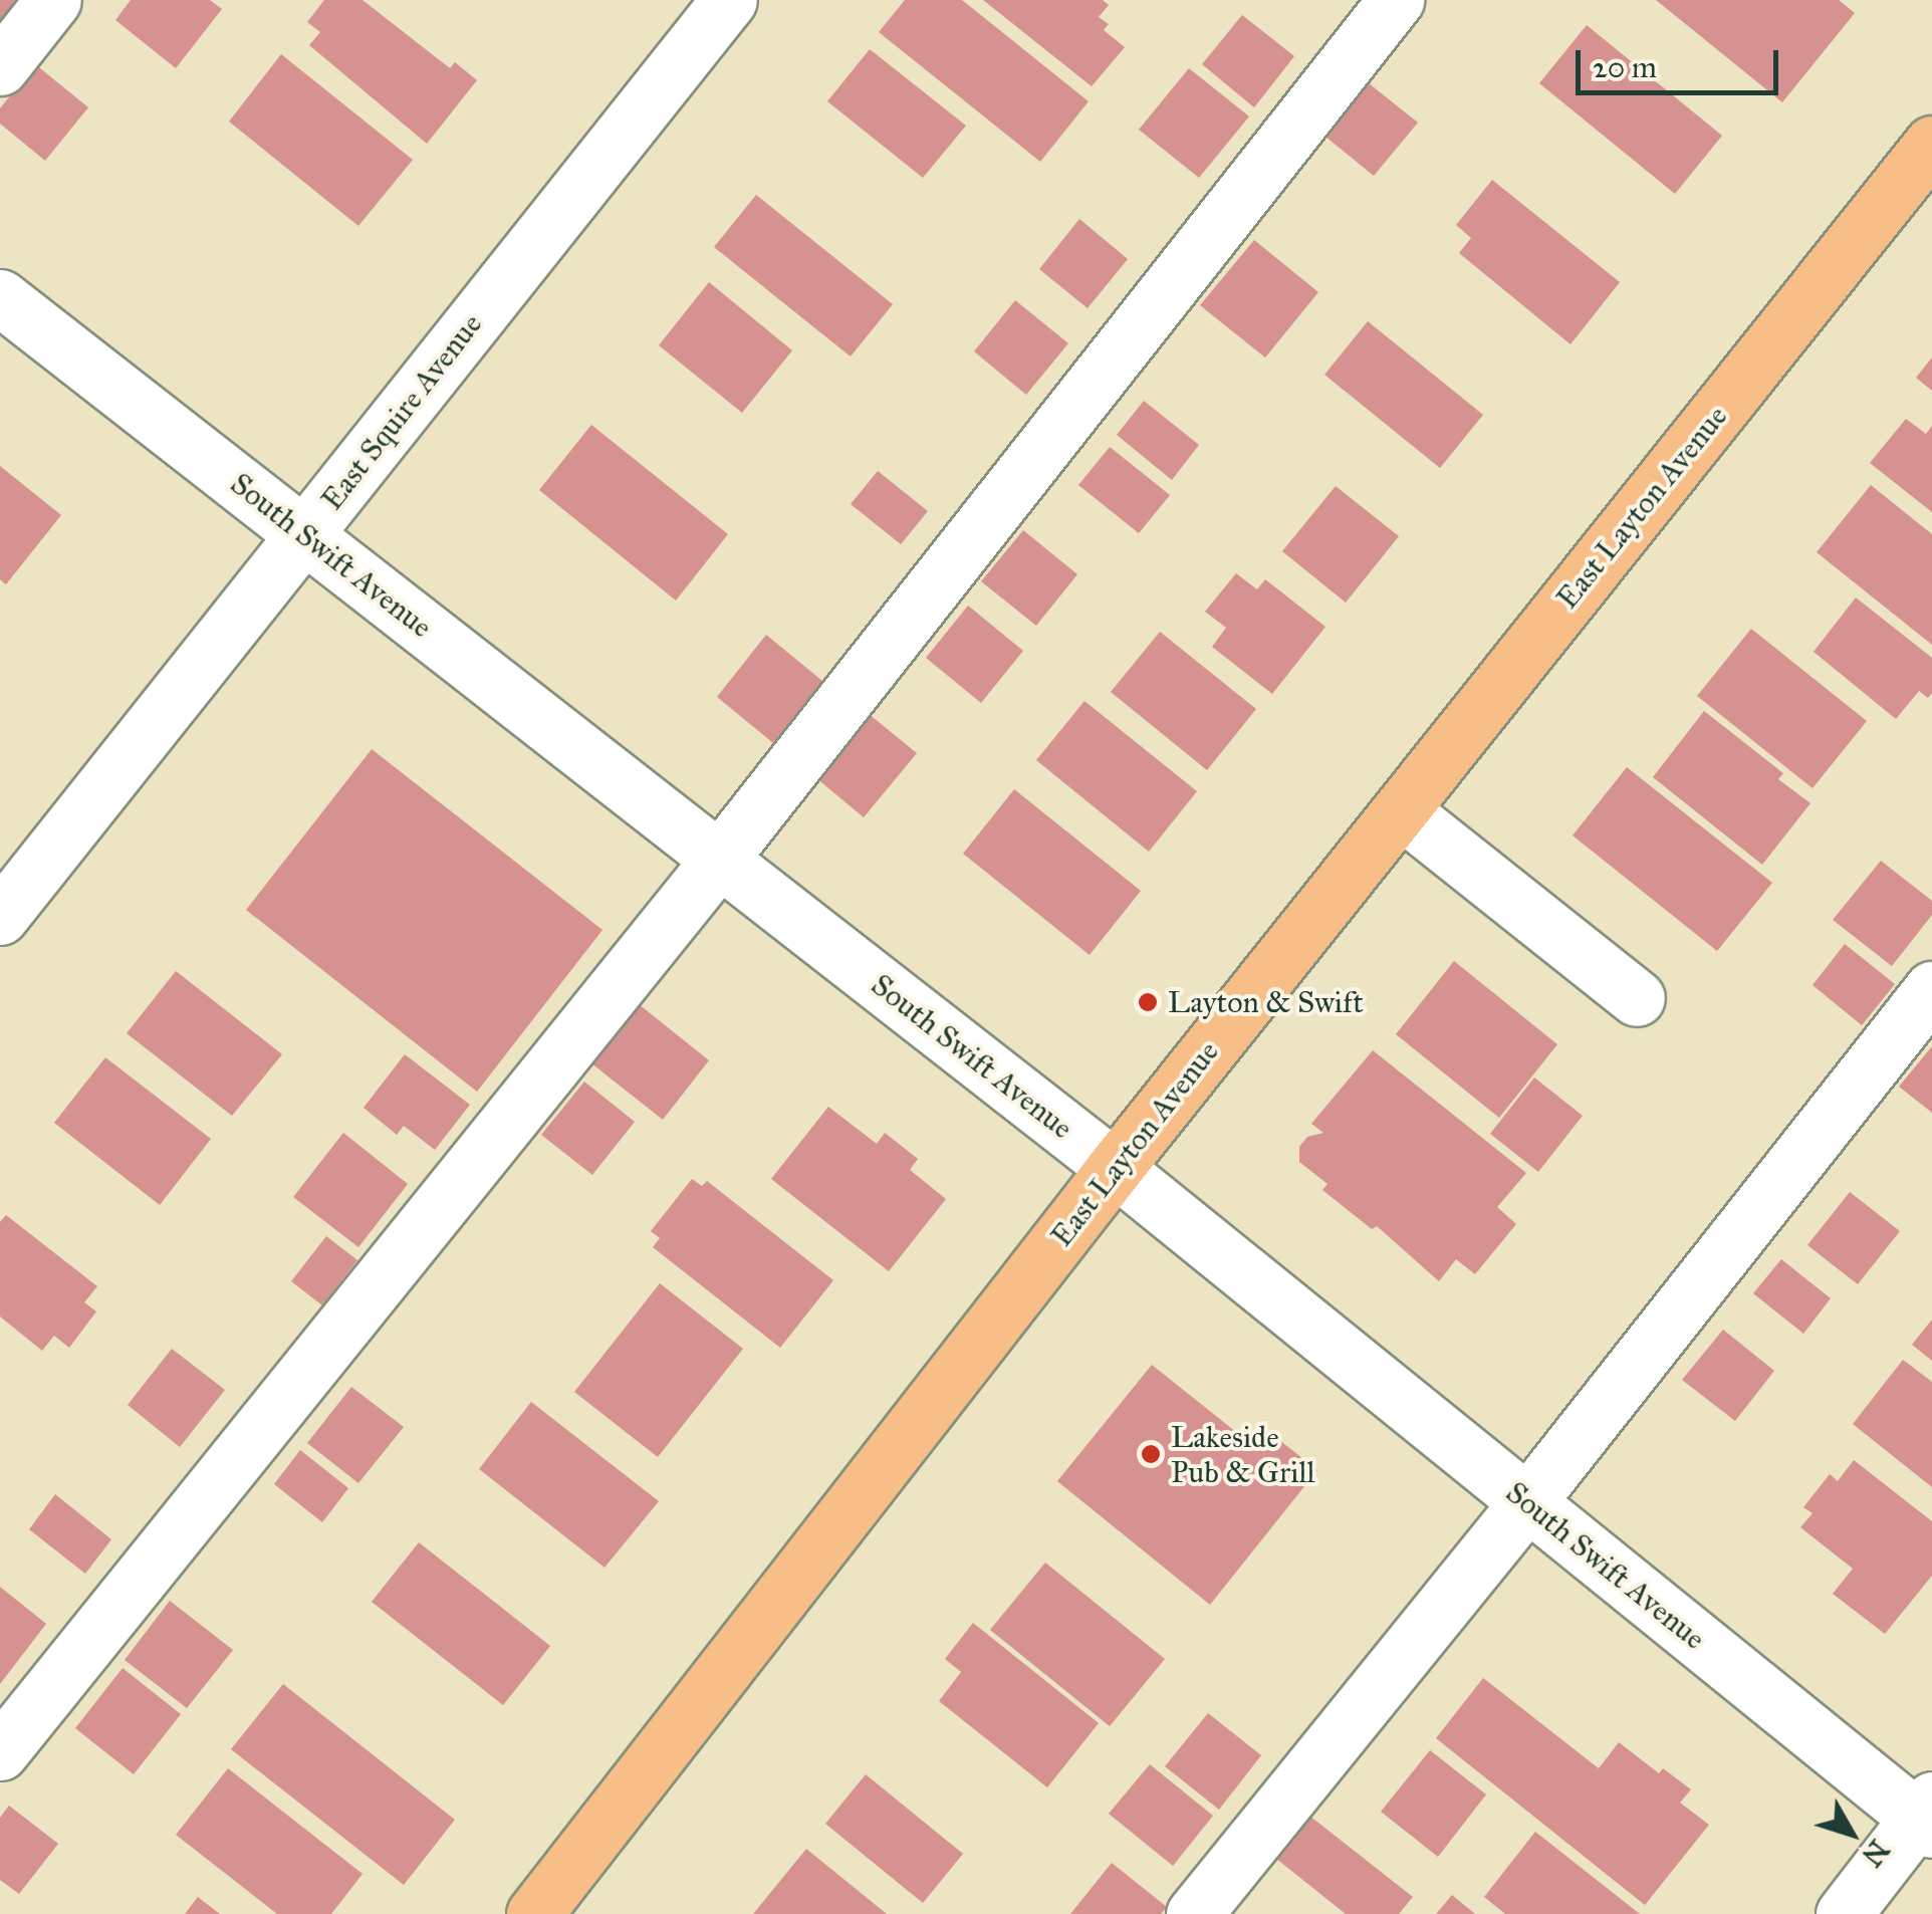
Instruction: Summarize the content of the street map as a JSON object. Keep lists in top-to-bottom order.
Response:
{
  "streets": {
    "main road": ["East Layton Avenue"],
    "street": ["East Squire Avenue", "South Swift Avenue"]
  },
  "crossings": [
    ["East Squire Avenue", "South Swift Avenue"],
    ["East Layton Avenue", "South Swift Avenue"]
  ],
  "places": ["Layton & Swift", "Lakeside Pub & Grill"],
  "scale_bar": "20 m",
  "north": "bottom right"
}
